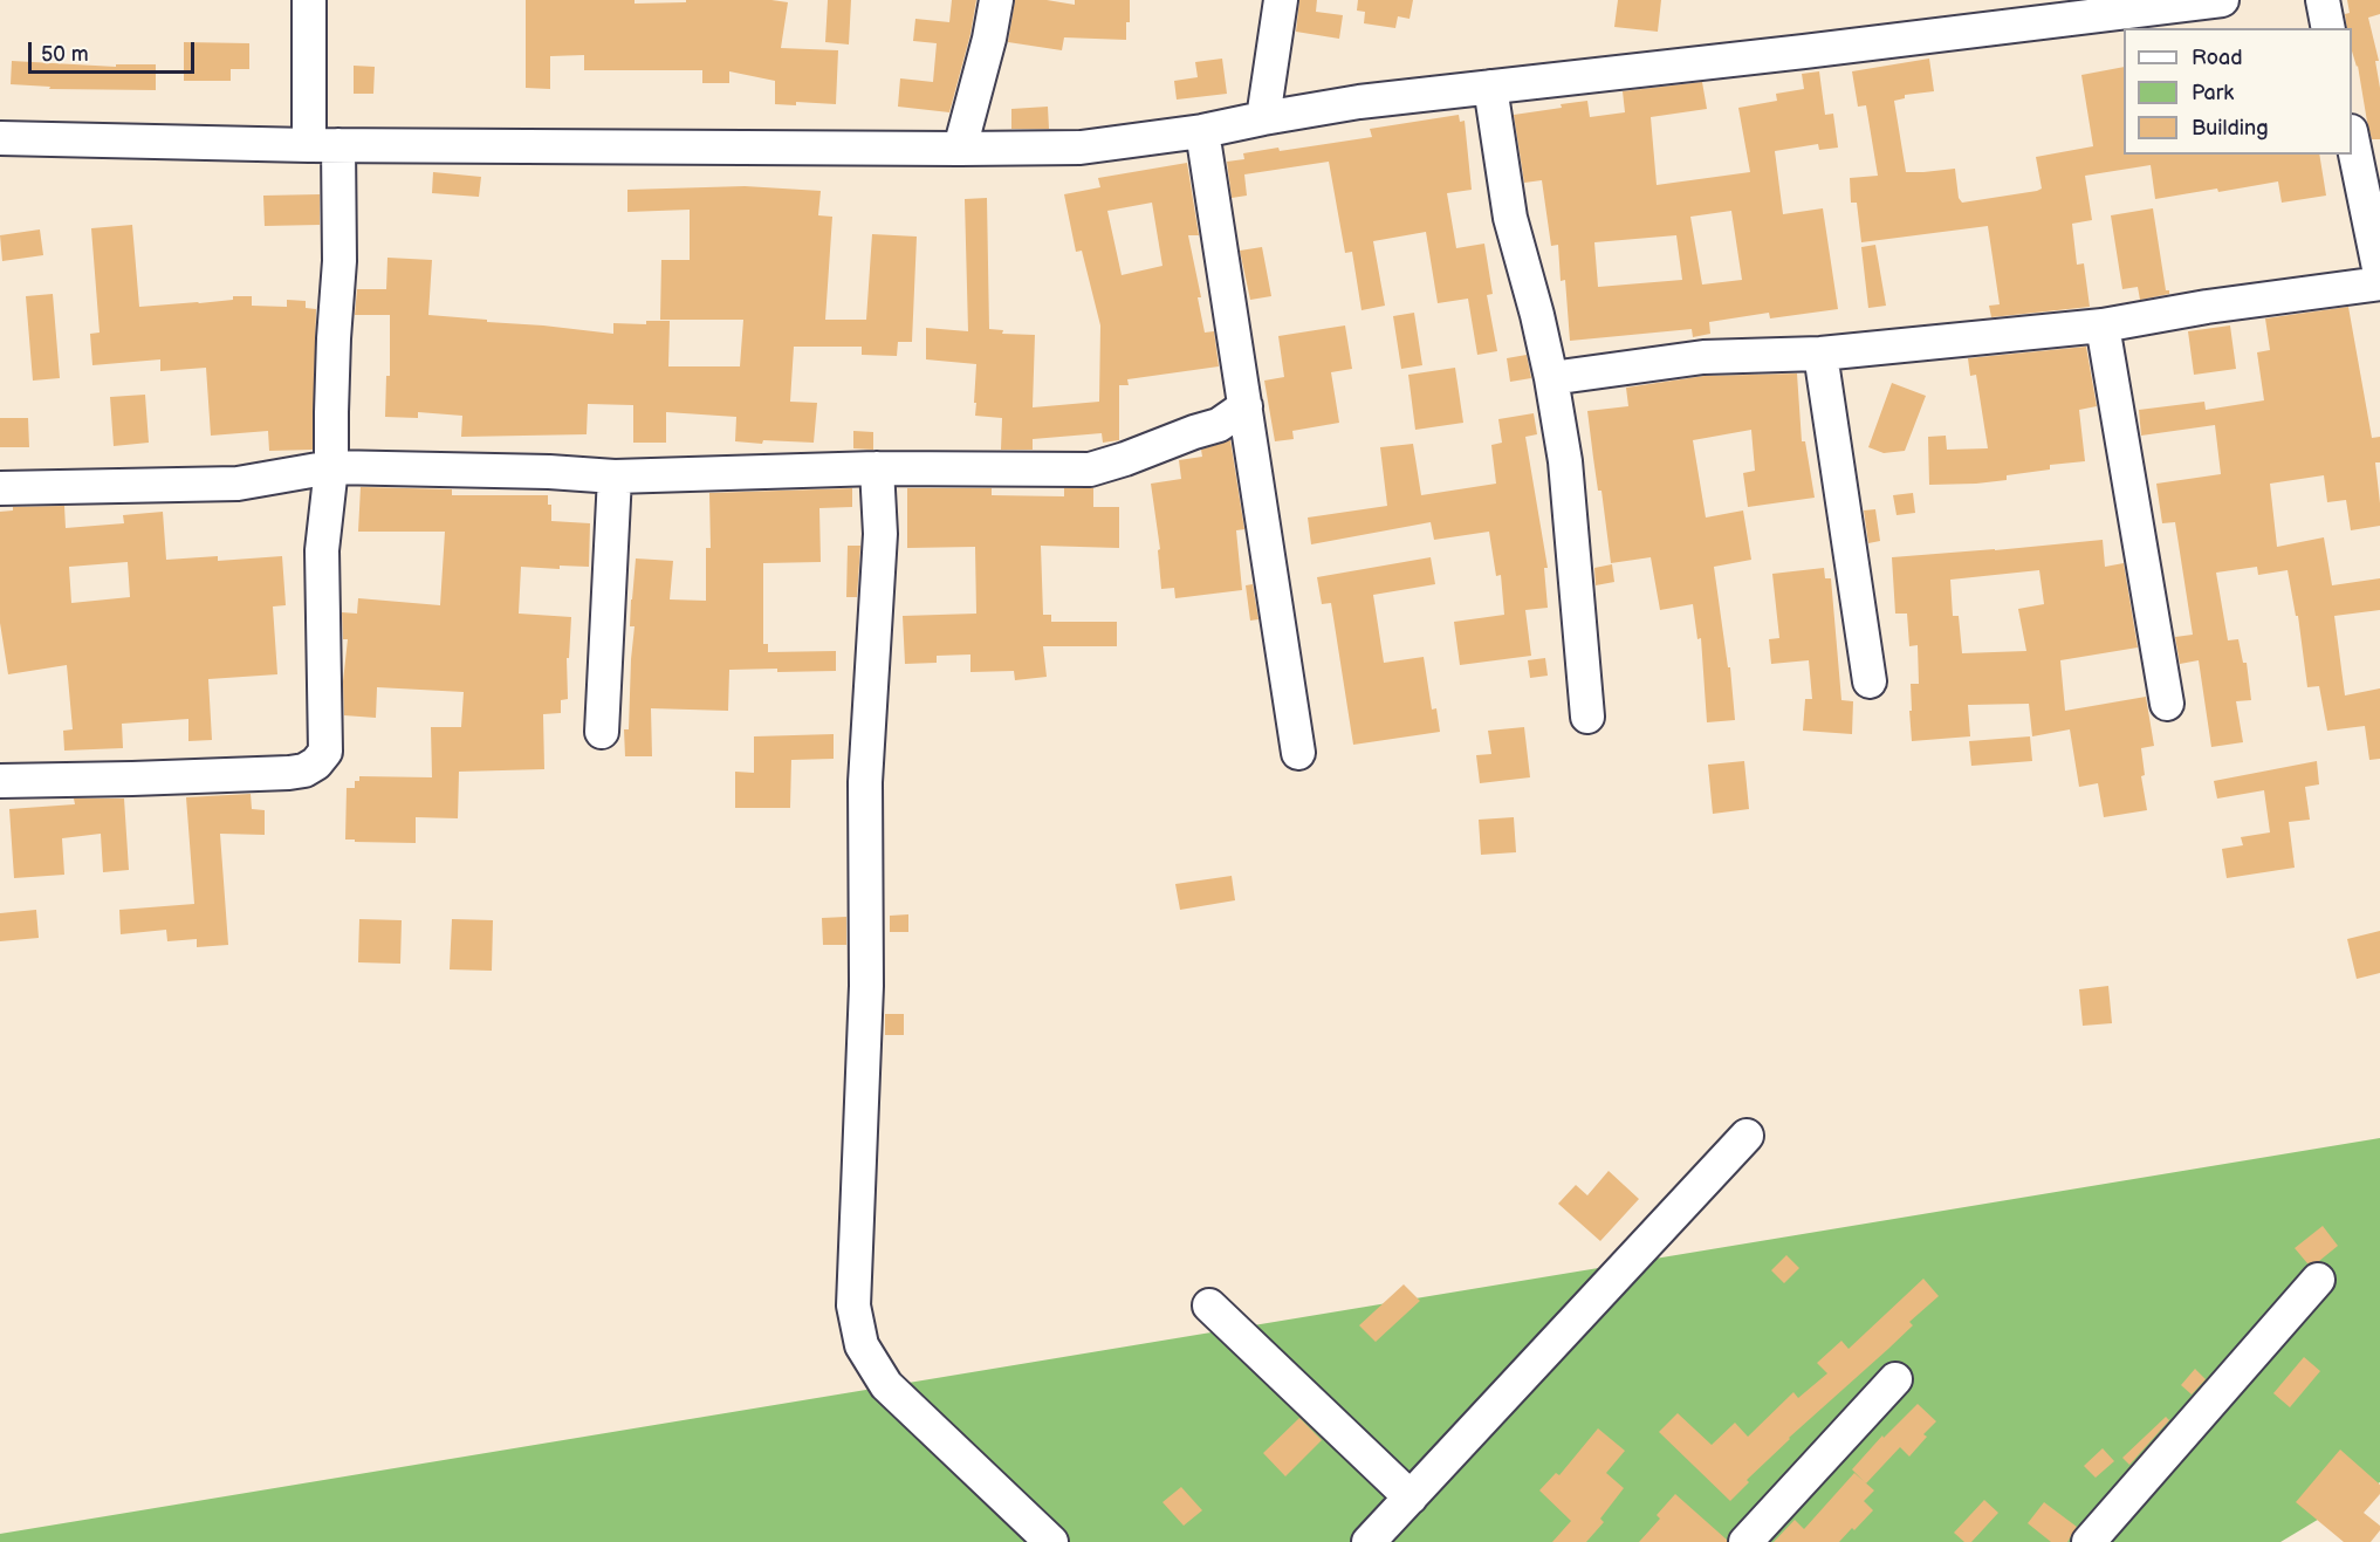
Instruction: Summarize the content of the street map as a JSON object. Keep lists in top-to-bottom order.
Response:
{
  "legend": ["Road", "Park", "Building"],
  "scale_bar": "50 m"
}
